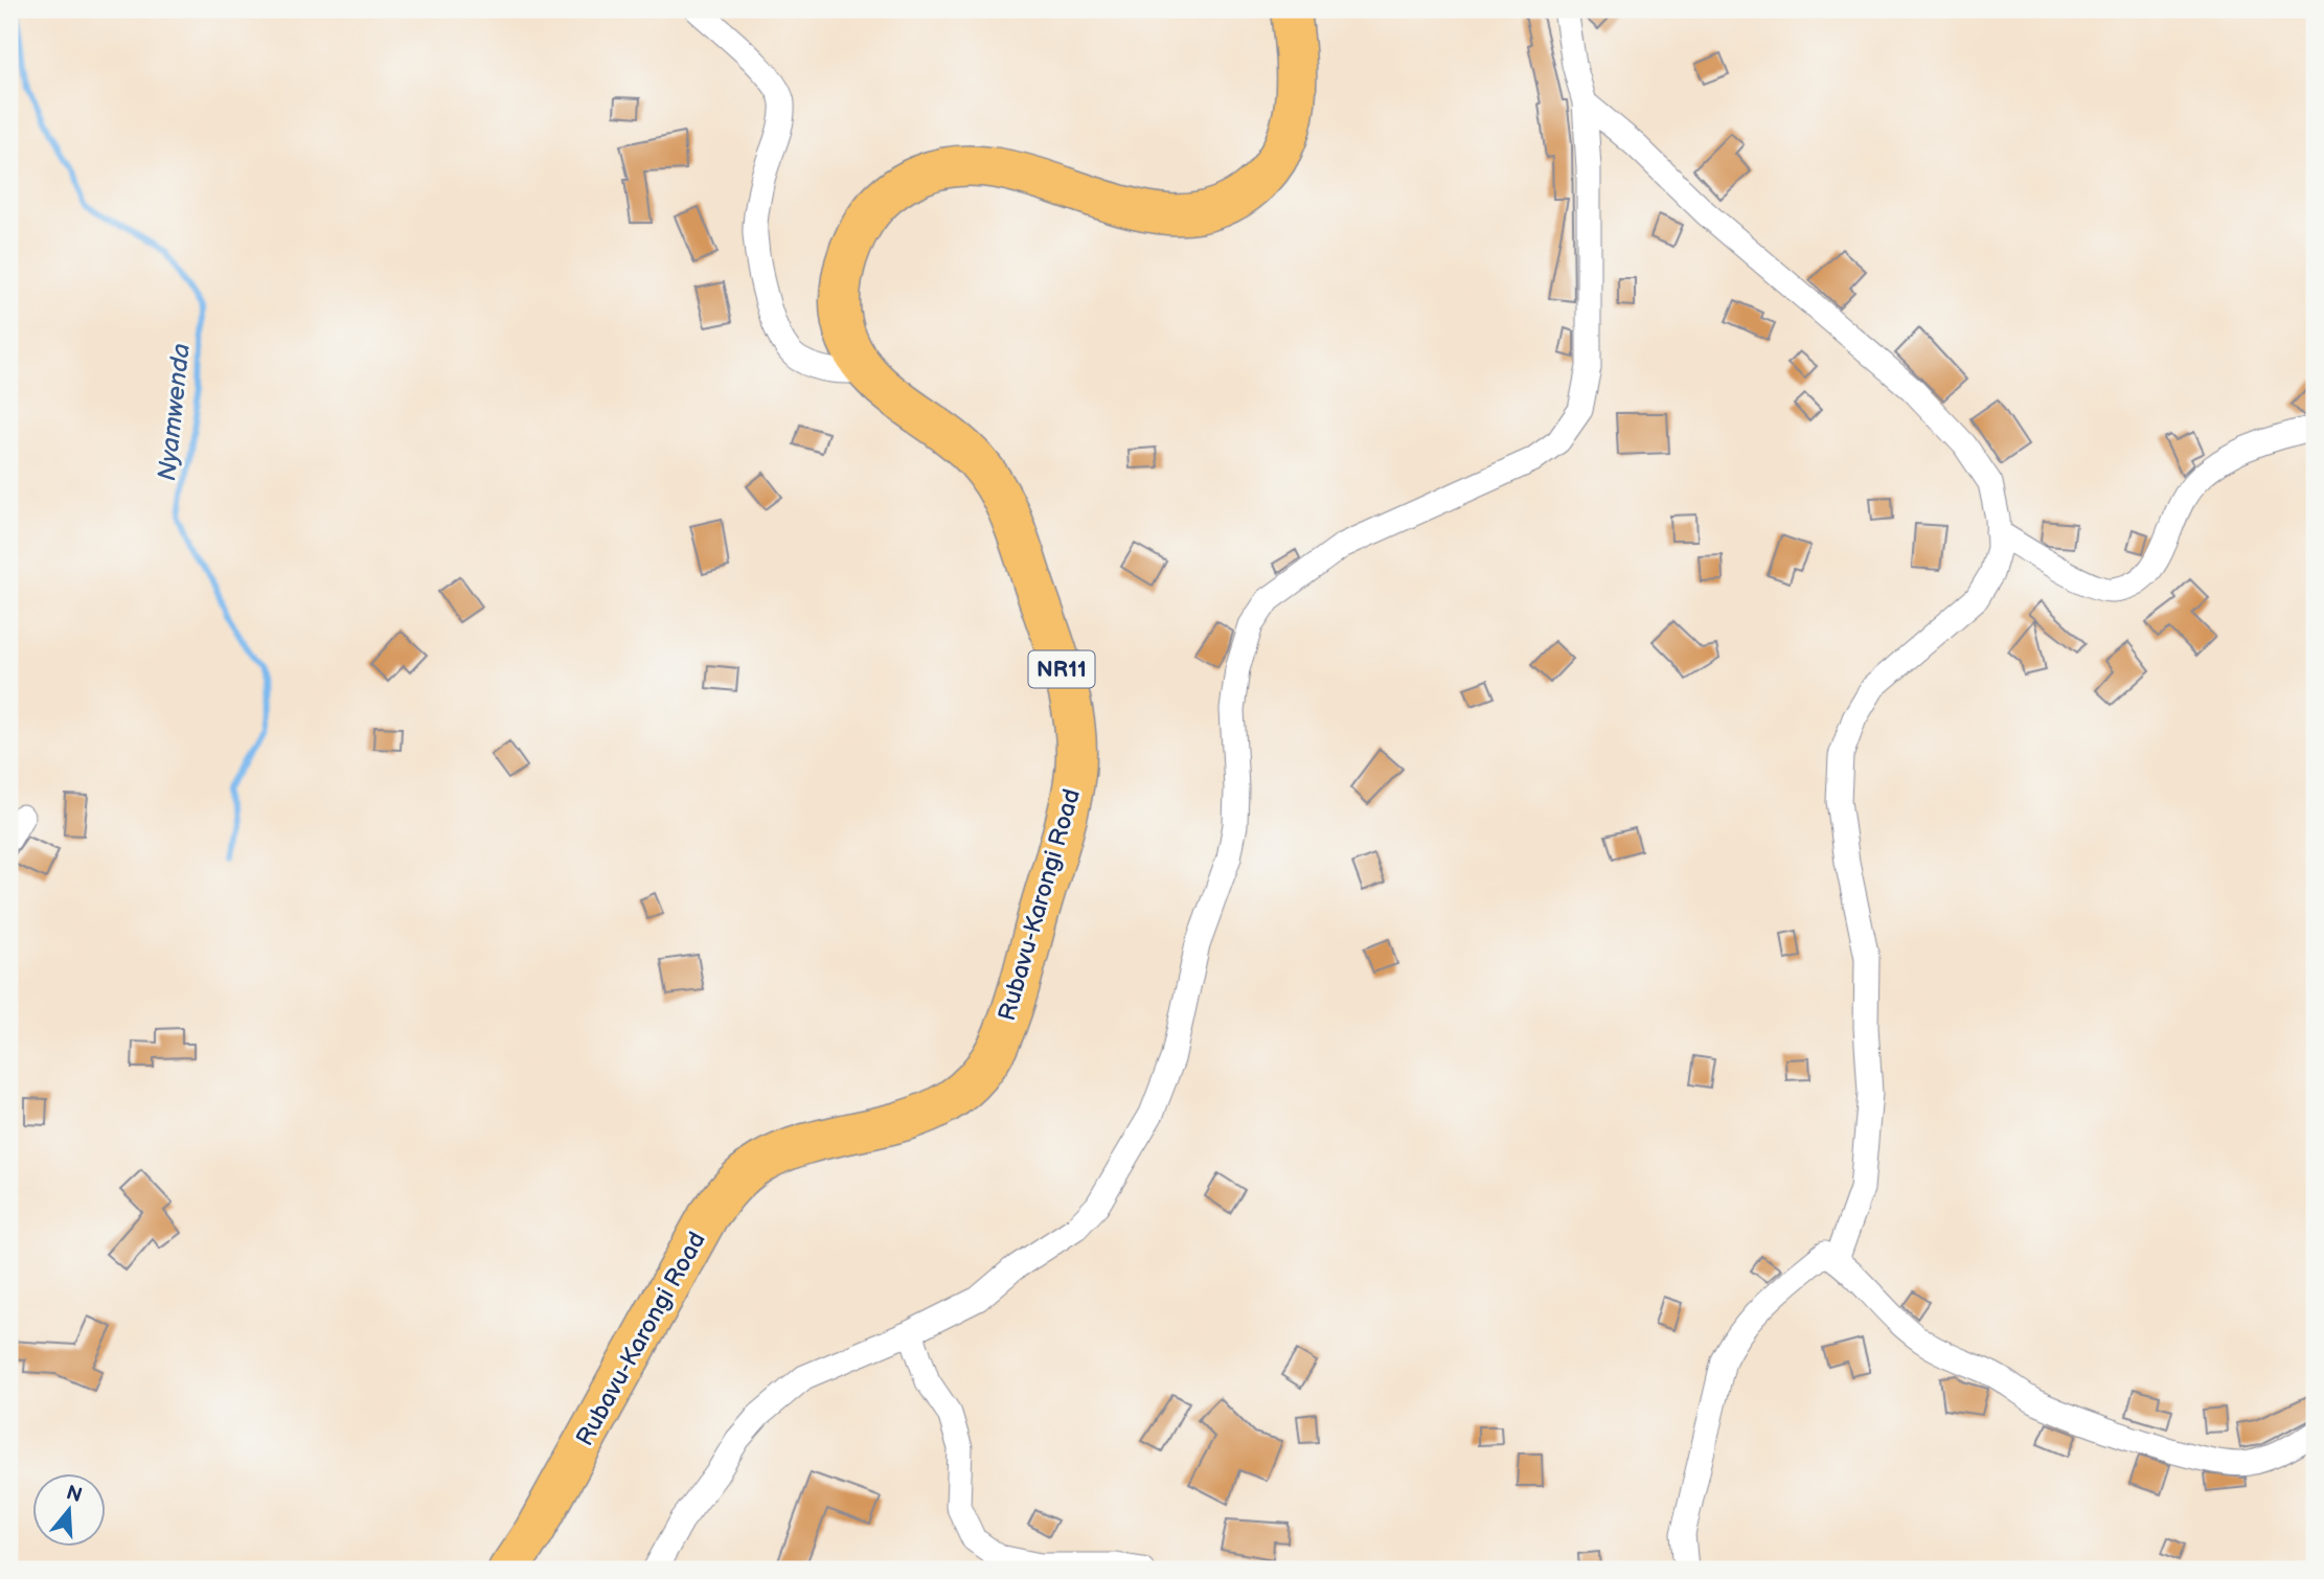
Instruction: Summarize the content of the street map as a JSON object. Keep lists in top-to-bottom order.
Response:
{
  "streets": {
    "highway": ["NR11", "Rubavu-Karongi Road"]
  },
  "water": ["Nyamwenda"],
  "north": "top"
}
